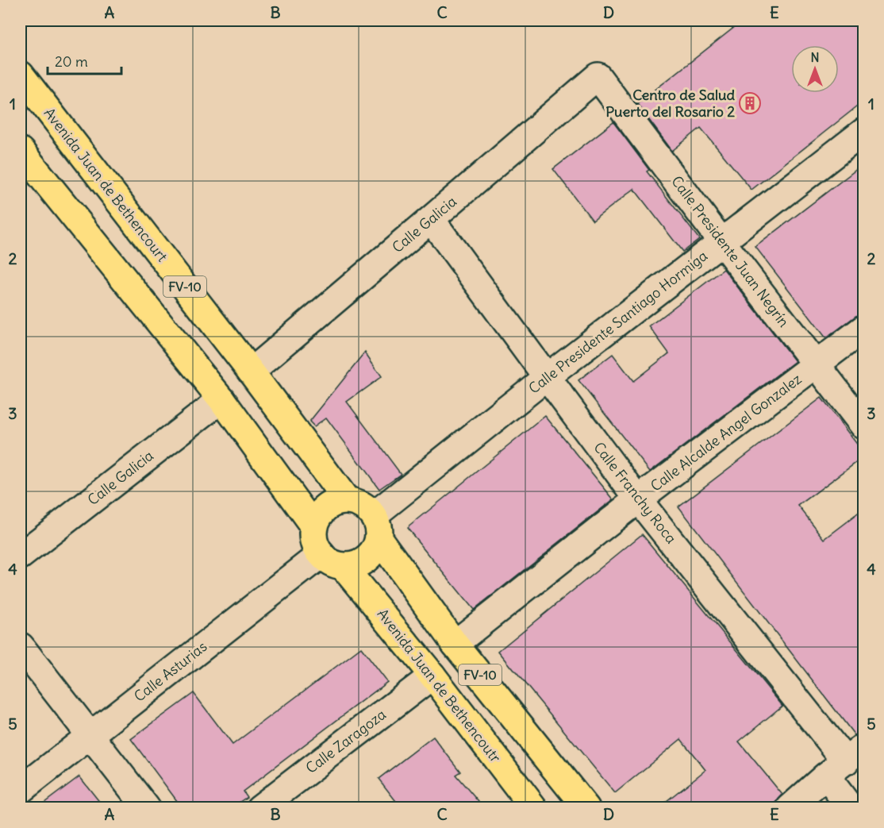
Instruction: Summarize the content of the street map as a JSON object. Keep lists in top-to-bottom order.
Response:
{
  "streets": {
    "main road": ["Avenida Juan de Bethencourt", "FV-10", "Avenida Juan de Bethencoutr"],
    "street": [
      "Calle Galicia",
      "Calle Presidente Juan Negrín",
      "Calle Presidente Santiago Hormiga",
      "Calle Alcalde Angel Gonzalez",
      "Calle Franchy Roca",
      "Calle Asturias",
      "Calle Zaragoza"
    ]
  },
  "crossings": [
    ["Avenida Juan de Bethencourt", "Calle Galicia"],
    ["Avenida Juan de Bethencourt", "FV-10"],
    ["Avenida Juan de Bethencourt", "Calle Presidente Santiago Hormiga"],
    ["Avenida Juan de Bethencourt", "Calle Asturias"],
    ["Avenida Juan de Bethencourt", "Avenida Juan de Bethencoutr"],
    ["Calle Galicia", "Calle Presidente Juan Negrín"],
    ["Calle Galicia", "FV-10"],
    ["Calle Galicia", "Calle Franchy Roca"],
    ["Calle Presidente Juan Negrín", "Calle Presidente Santiago Hormiga"],
    ["Calle Presidente Juan Negrín", "Calle Alcalde Angel Gonzalez"],
    ["FV-10", "Calle Presidente Santiago Hormiga"],
    ["FV-10", "Calle Alcalde Angel Gonzalez"],
    ["FV-10", "Calle Asturias"],
    ["FV-10", "Avenida Juan de Bethencoutr"],
    ["Calle Presidente Santiago Hormiga", "Calle Franchy Roca"],
    ["Calle Presidente Santiago Hormiga", "Calle Asturias"],
    ["Calle Presidente Santiago Hormiga", "Avenida Juan de Bethencoutr"],
    ["Calle Alcalde Angel Gonzalez", "Calle Franchy Roca"],
    ["Calle Asturias", "Avenida Juan de Bethencoutr"],
    ["Avenida Juan de Bethencoutr", "Calle Zaragoza"]
  ],
  "places": {
    "building": ["Centro de Salud Puerto del Rosario 2"]
  },
  "scale_bar": "20 m",
  "north": "top",
  "grid": {
    "columns": [
      "A",
      "B",
      "C",
      "D",
      "E"
    ],
    "rows": [
      "1",
      "2",
      "3",
      "4",
      "5"
    ]
  }
}
